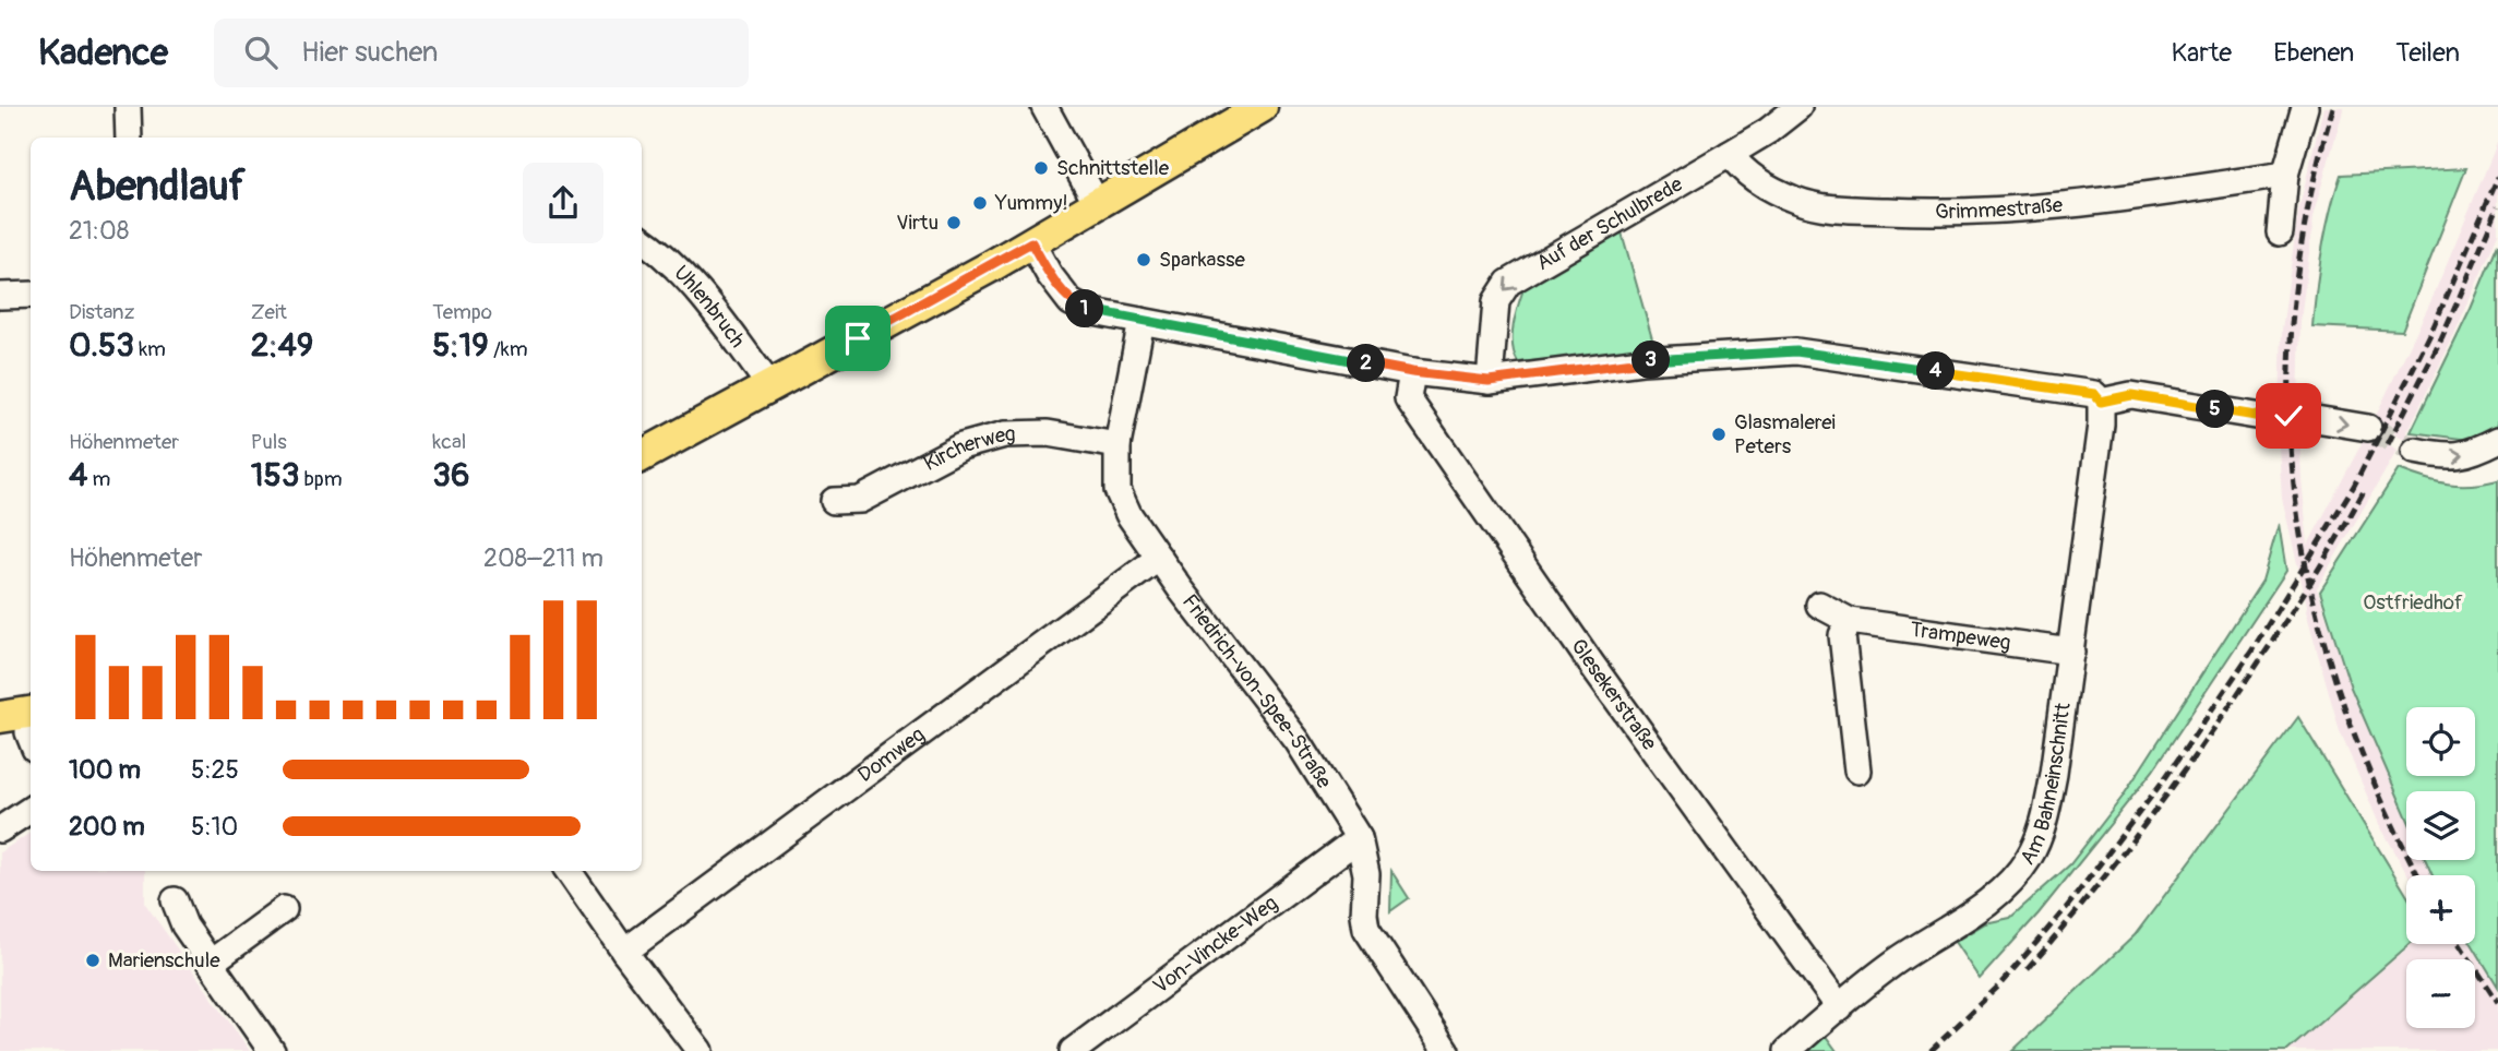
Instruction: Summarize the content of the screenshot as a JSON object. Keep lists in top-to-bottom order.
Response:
{
  "streets": {
    "street": [
      "Grimmestraße",
      "Auf der Schulbrede",
      "Uhlenbruch",
      "Kircherweg",
      "Trampeweg",
      "Friedrich-von-Spee-Straße",
      "Glesekerstraße",
      "Domweg",
      "Am Bahneinschnitt",
      "Von-Vincke-Weg"
    ]
  },
  "crossings": [
    ["Grimmestraße", "Auf der Schulbrede"],
    ["Kircherweg", "Friedrich-von-Spee-Straße"],
    ["Trampeweg", "Am Bahneinschnitt"],
    ["Friedrich-von-Spee-Straße", "Domweg"],
    ["Friedrich-von-Spee-Straße", "Von-Vincke-Weg"],
    ["Glesekerstraße", "Am Bahneinschnitt"]
  ],
  "one_way": ["Auf der Schulbrede"],
  "parks": ["Ostfriedhof"],
  "places": [
    "Schnittstelle",
    "Yummy!",
    "Virtu",
    "Sparkasse",
    "Glasmalerei Peters",
    "Marienschule"
  ],
  "page": {
    "header": "Kadence",
    "search": "Hier suchen",
    "nav": ["Karte", "Ebenen", "Teilen"],
    "heading": ["Abendlauf", "21:08"],
    "stats": [
      ["Distanz", "0.53 km"],
      ["Zeit", "2:49"],
      ["Tempo", "5:19 /km"],
      ["Höhenmeter", "4 m"],
      ["Puls", "153 bpm"],
      ["kcal", "36"]
    ],
    "pins": [
      "1",
      "3",
      "2",
      "4",
      "5"
    ],
    "chart": ["Höhenmeter", "208–211 m"],
    "map_buttons": ["+", "−"],
    "list": [
      {
        "name": "100 m",
        "note": "5:25"
      },
      {
        "name": "200 m",
        "note": "5:10"
      }
    ]
  }
}
